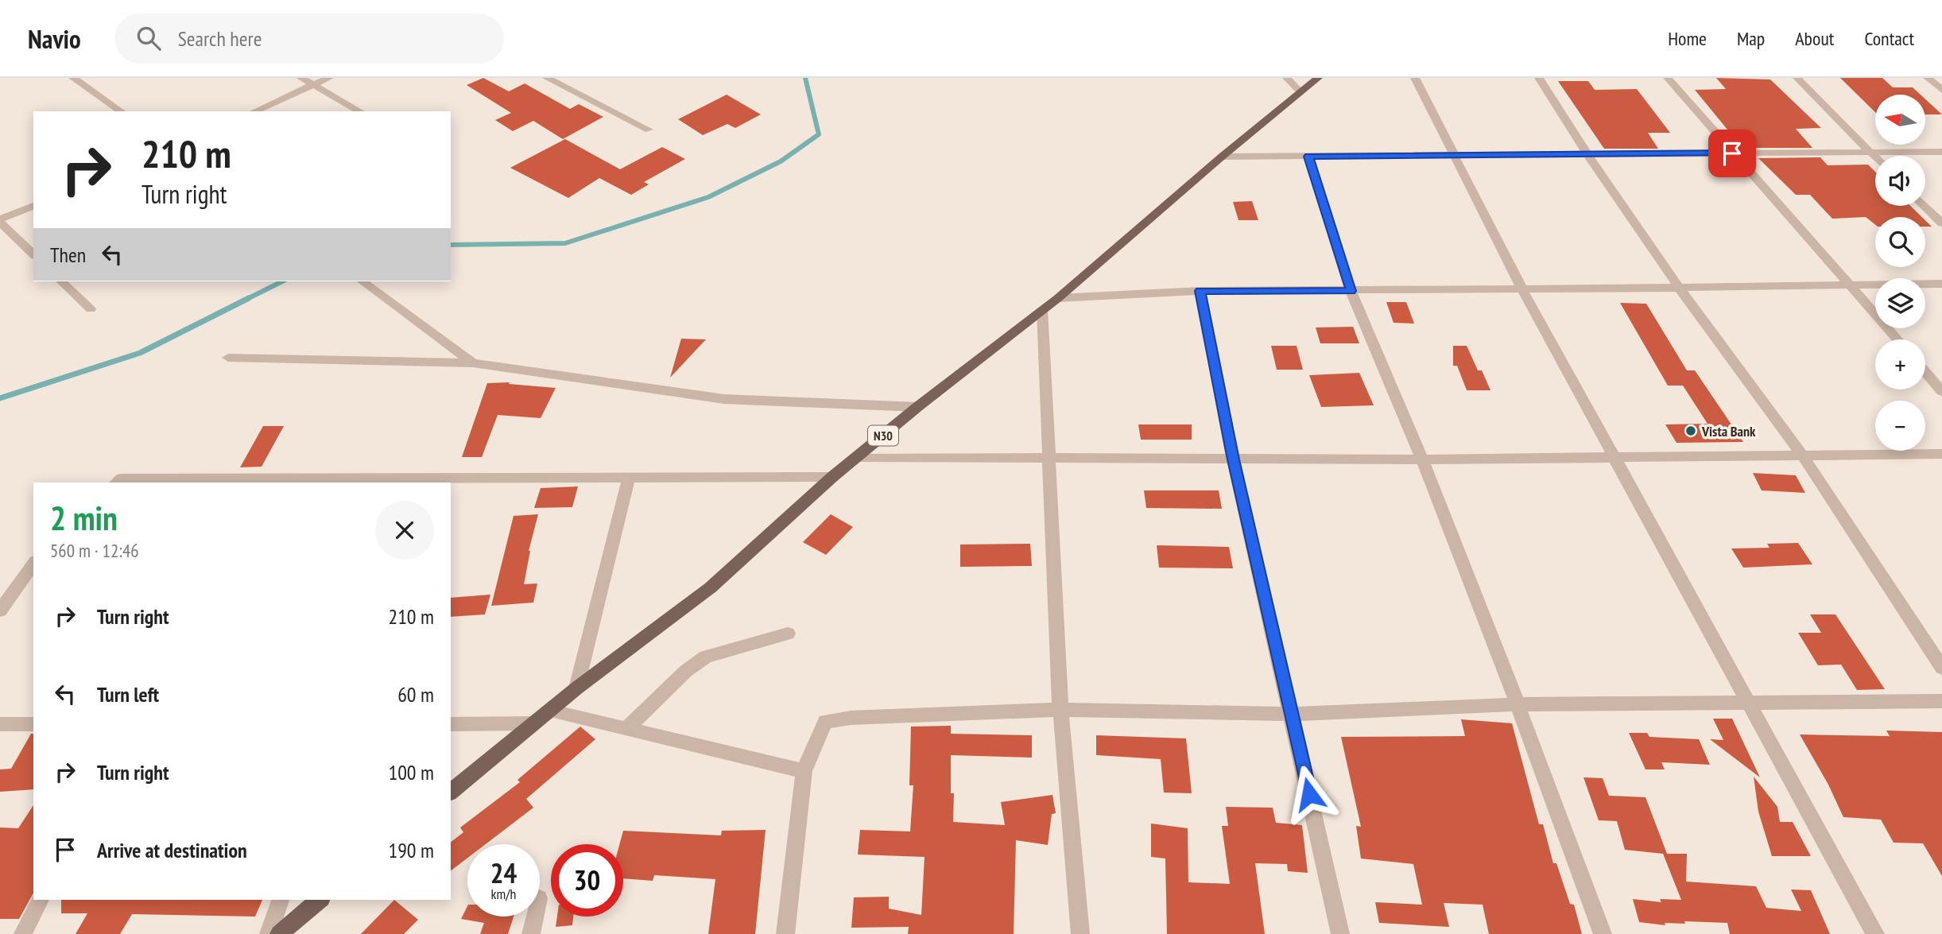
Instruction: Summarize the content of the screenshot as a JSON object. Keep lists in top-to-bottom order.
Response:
{
  "streets": {
    "main road": ["N30"]
  },
  "places": ["Vista Bank"],
  "north": "left",
  "page": {
    "header": "Navio",
    "search": "Search here",
    "nav": [
      "Home",
      "Map",
      "About",
      "Contact"
    ],
    "map_buttons": ["+", "−"],
    "turn": ["210 m", "Turn right"],
    "then": "Then",
    "heading": ["2 min", "560 m · 12:46"],
    "list": [
      {
        "name": "Turn right",
        "value": "210 m"
      },
      {
        "name": "Turn left",
        "value": "60 m"
      },
      {
        "name": "Turn right",
        "value": "100 m"
      },
      {
        "name": "Arrive at destination",
        "value": "190 m"
      }
    ],
    "speed": "24 km/h",
    "limit": "30"
  }
}
